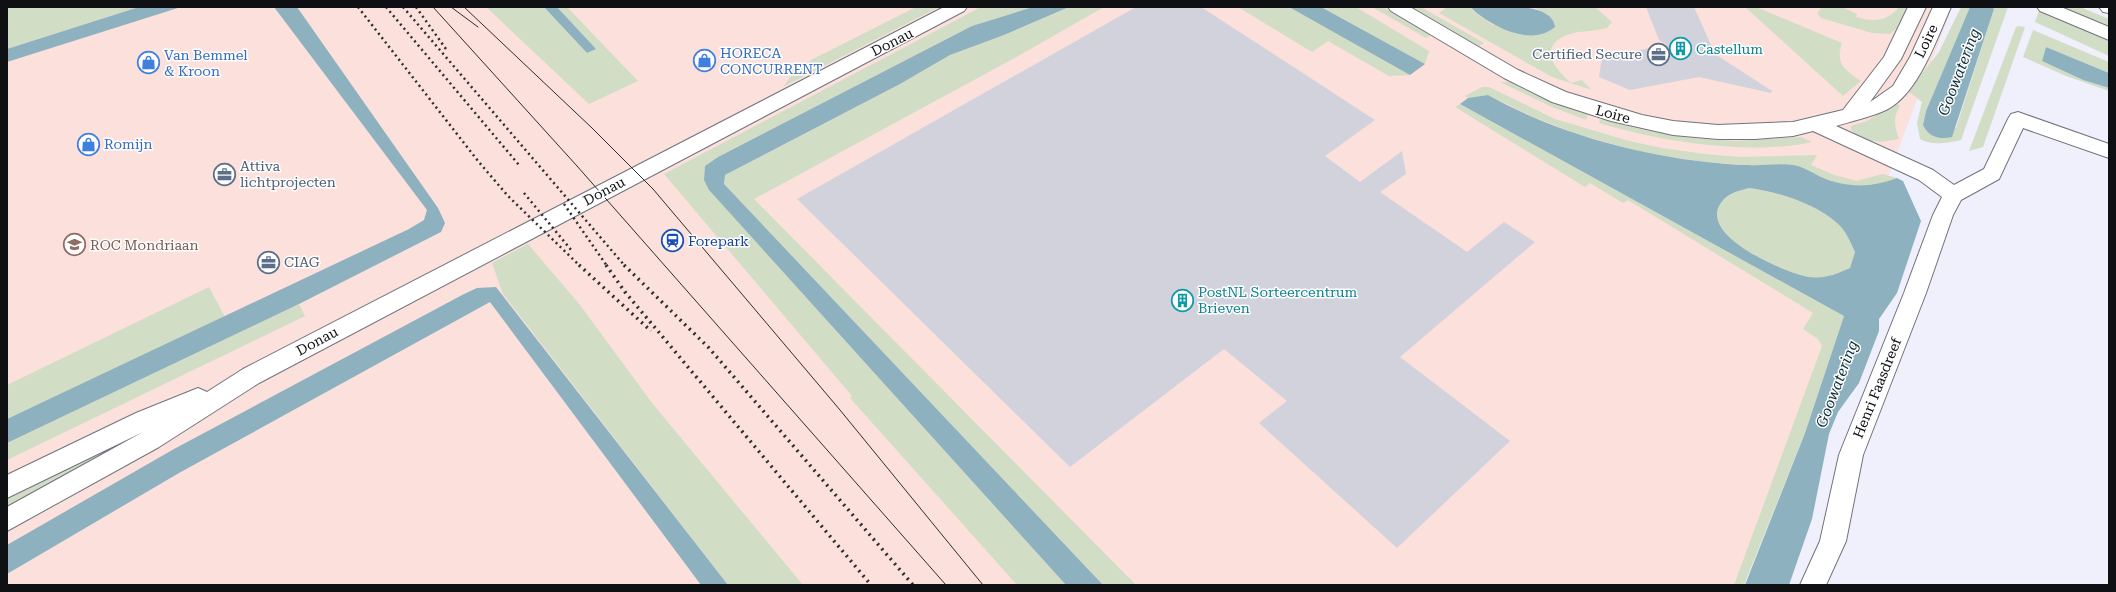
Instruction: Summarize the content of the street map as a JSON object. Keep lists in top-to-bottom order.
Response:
{
  "streets": {
    "street": ["Loire", "Donau", "Henri Faasdreef"]
  },
  "water": ["Goowatering"],
  "places": {
    "building": ["Castellum", "PostNL Sorteercentrum Brieven"],
    "office": ["Certified Secure", "Attiva lichtprojecten", "CIAG"],
    "shop": ["HORECA CONCURRENT", "Van Bemmel & Kroon", "Romijn"],
    "station": ["Forepark"],
    "school or university": ["ROC Mondriaan"]
  }
}
